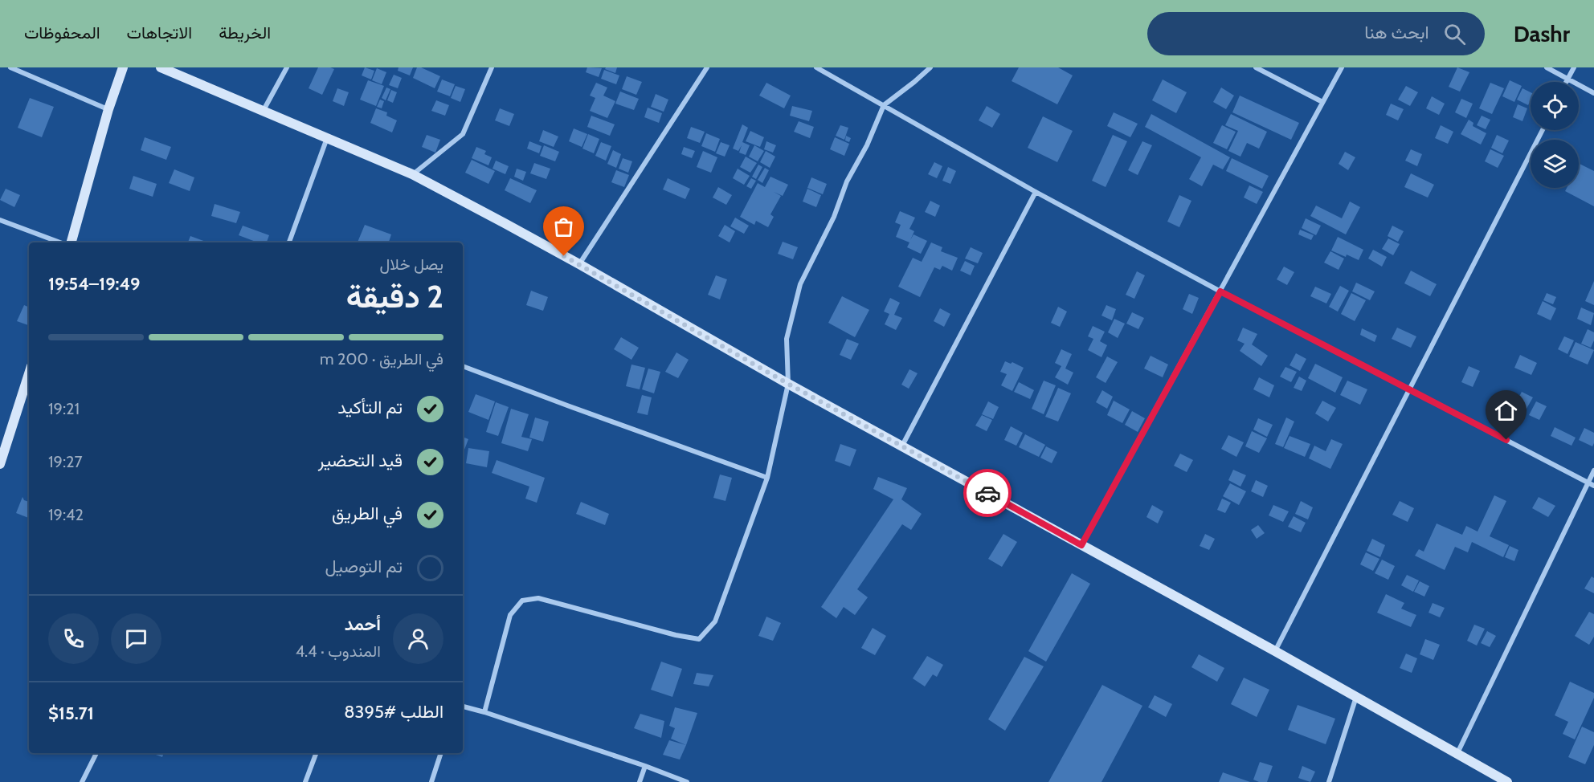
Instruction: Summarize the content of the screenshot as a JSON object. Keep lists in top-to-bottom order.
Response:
{
  "page": {
    "header": "Dashr",
    "search": "ابحث هنا",
    "nav": ["الخريطة", "الاتجاهات", "المحفوظات"],
    "heading": ["2 دقيقة", "يصل خلال", "19:49–19:54"],
    "panel": [
      "أحمد",
      "المندوب · 4.4",
      "الطلب #8395",
      "$15.71"
    ],
    "bar": "في الطريق · 200 m",
    "list": [
      ["تم التأكيد", "19:21"],
      ["قيد التحضير", "19:27"],
      ["في الطريق", "19:42"],
      "تم التوصيل"
    ]
  }
}
